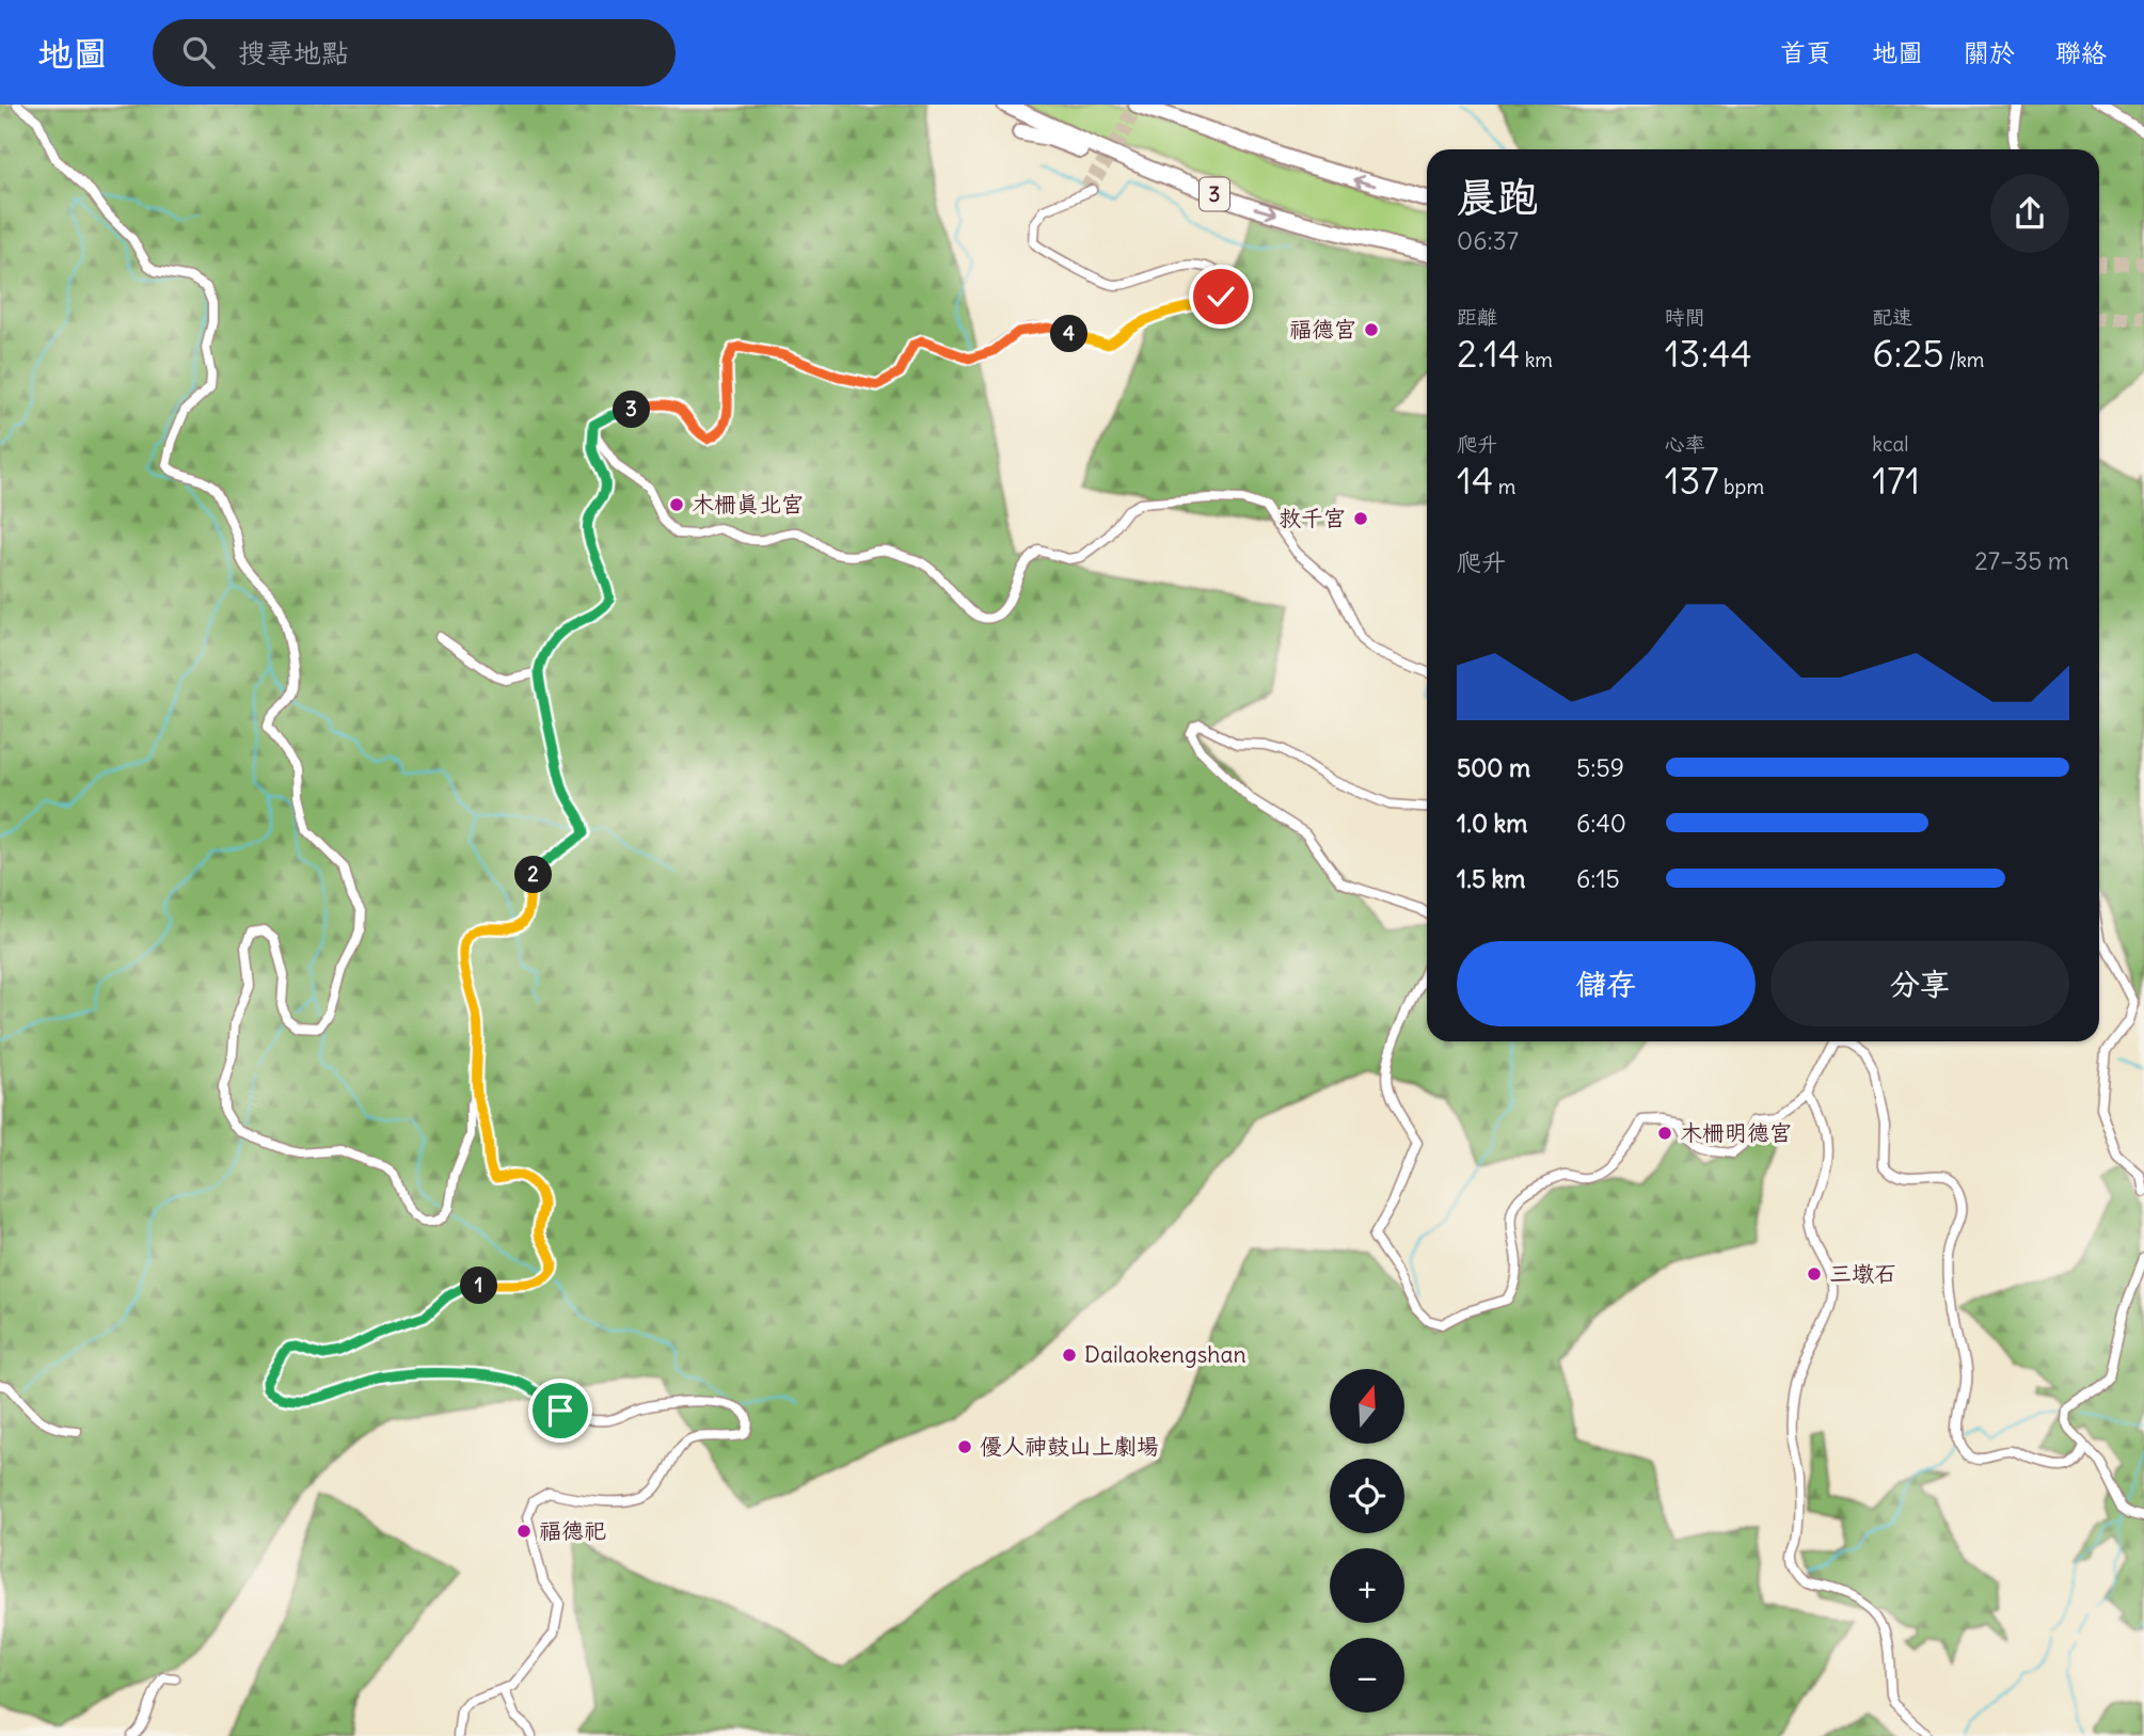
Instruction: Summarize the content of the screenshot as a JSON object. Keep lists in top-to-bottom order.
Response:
{
  "streets": {
    "highway": ["3"]
  },
  "places": [
    "福德宮",
    "木柵真北宮",
    "救千宮",
    "木柵明德宮",
    "三墩石",
    "Dailaokengshan",
    "優人神鼓山上劇場",
    "福德祀"
  ],
  "north": "top",
  "page": {
    "header": "地圖",
    "search": "搜尋地點",
    "nav": [
      "首頁",
      "地圖",
      "關於",
      "聯絡"
    ],
    "heading": ["晨跑", "06:37"],
    "stats": [
      ["距離", "2.14 km"],
      ["時間", "13:44"],
      ["配速", "6:25 /km"],
      ["爬升", "14 m"],
      ["心率", "137 bpm"],
      ["kcal", "171"]
    ],
    "pins": [
      "4",
      "3",
      "2",
      "1"
    ],
    "chart": ["爬升", "27–35 m"],
    "list": [
      {
        "name": "500 m",
        "note": "5:59"
      },
      {
        "name": "1.0 km",
        "note": "6:40"
      },
      {
        "name": "1.5 km",
        "note": "6:15"
      }
    ],
    "buttons": ["儲存", "分享"],
    "map_buttons": ["+", "−"]
  }
}
